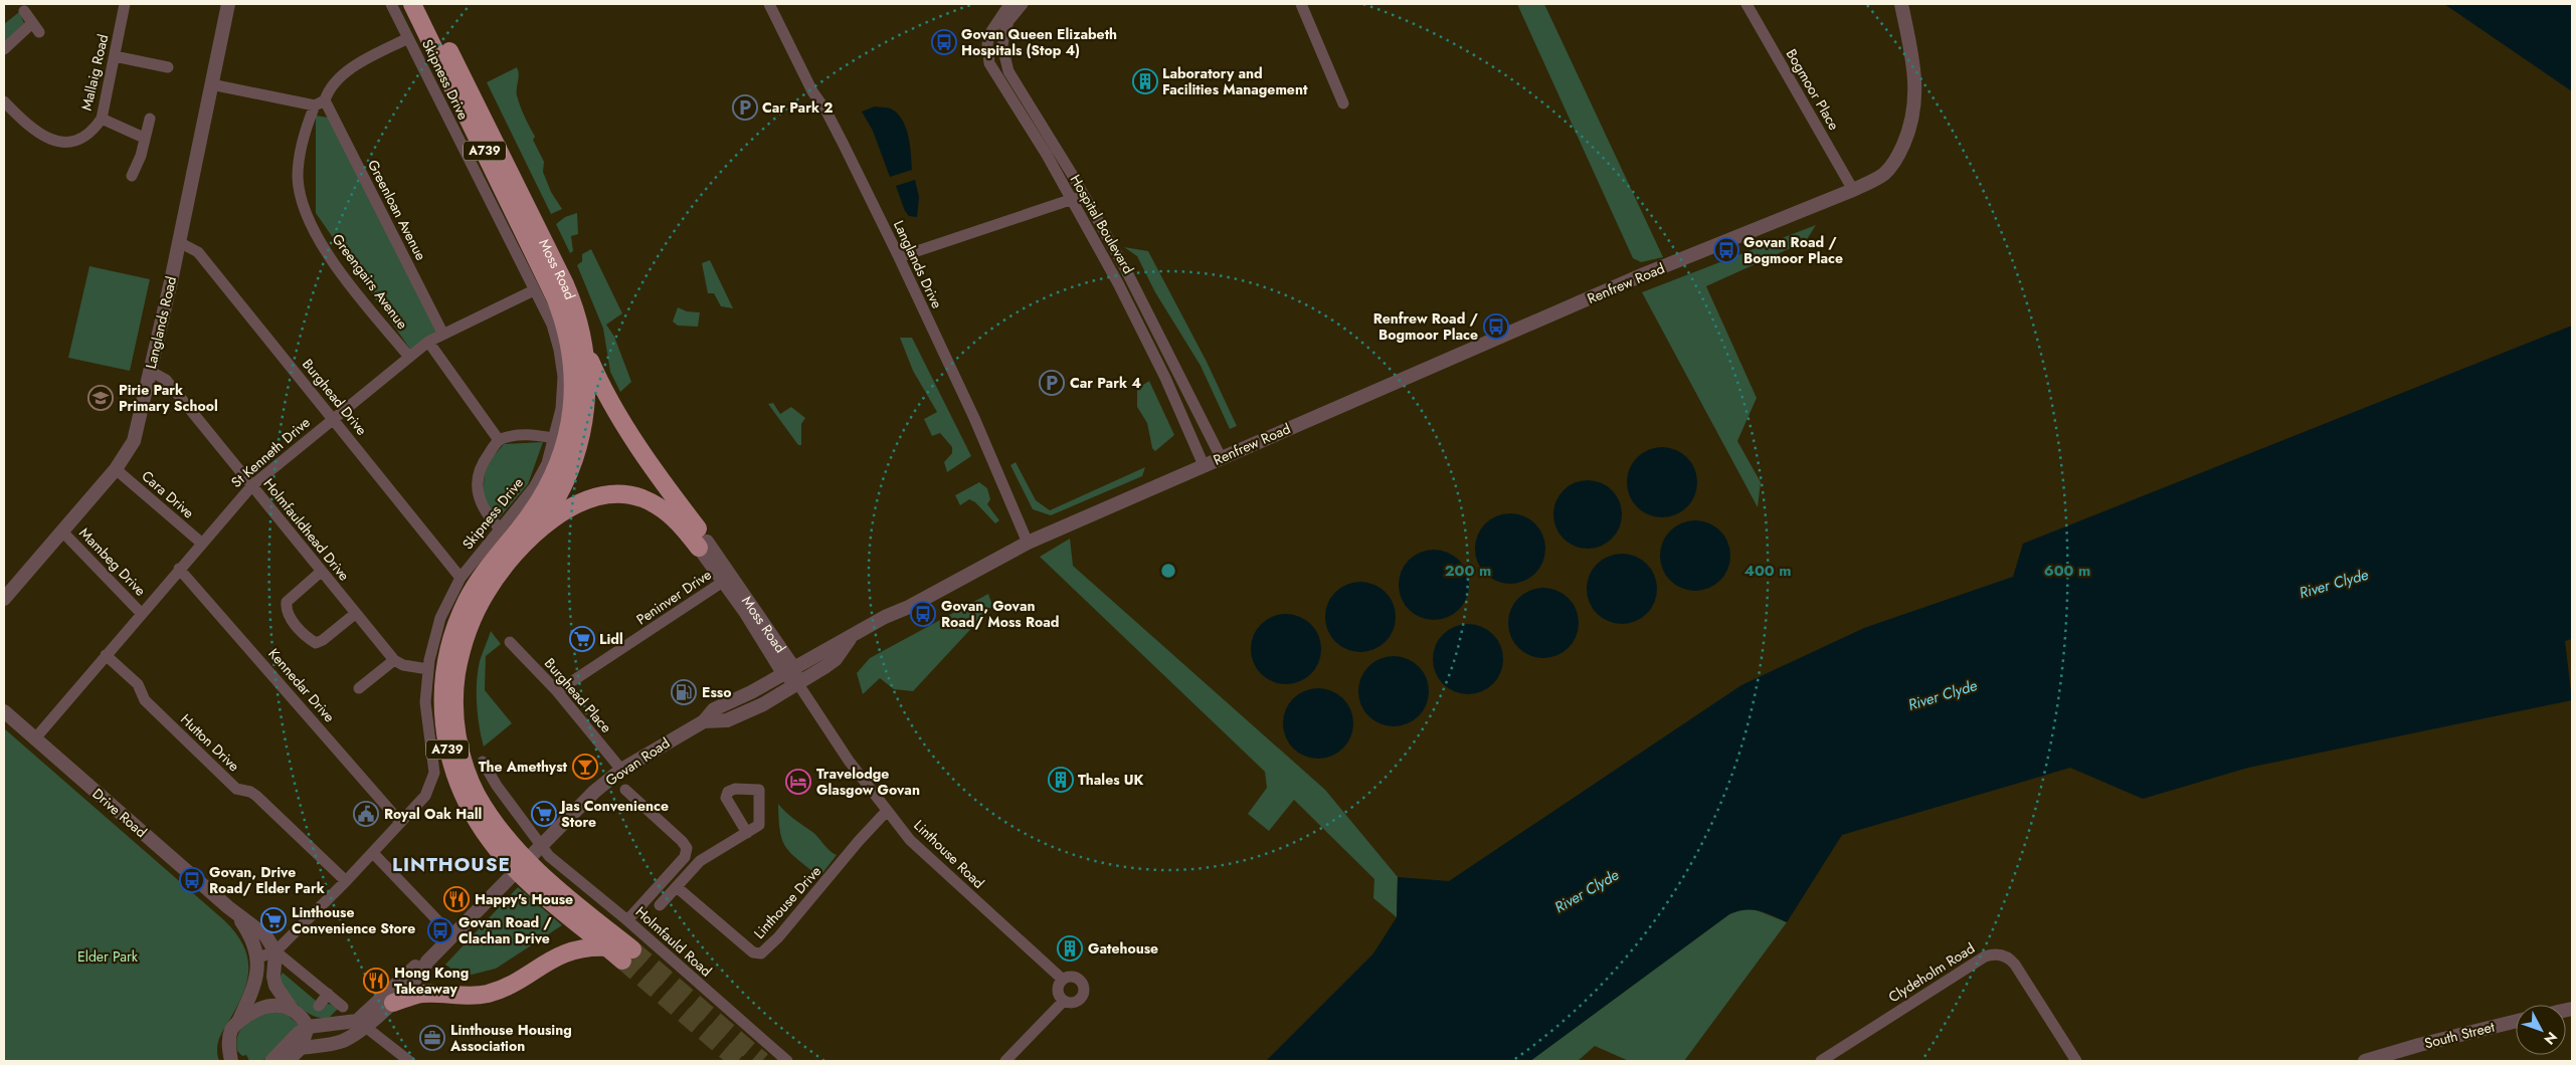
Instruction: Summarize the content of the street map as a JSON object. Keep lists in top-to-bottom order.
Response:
{
  "streets": {
    "main road": ["A739", "Moss Road"],
    "street": [
      "Mallaig Road",
      "Skipness Drive",
      "Bogmoor Place",
      "Greenloan Avenue",
      "Hospital Boulevard",
      "Langlands Drive",
      "Greengairs Avenue",
      "Renfrew Road",
      "Langlands Road",
      "Burghead Drive",
      "St Kenneth Drive",
      "Cara Drive",
      "Holmfauldhead Drive",
      "Mambeg Drive",
      "Peninver Drive",
      "Kennedar Drive",
      "Burghead Place",
      "Hutton Drive",
      "Govan Road",
      "Drive Road",
      "Linthouse Road",
      "Linthouse Drive",
      "Holmfauld Road",
      "Clydeholm Road",
      "South Street"
    ]
  },
  "crossings": [
    ["Skipness Drive", "Greengairs Avenue"],
    ["Skipness Drive", "Burghead Drive"],
    ["Skipness Drive", "St Kenneth Drive"],
    ["Skipness Drive", "Kennedar Drive"],
    ["Skipness Drive", "Hutton Drive"],
    ["Skipness Drive", "Drive Road"],
    ["Bogmoor Place", "Renfrew Road"],
    ["A739", "Moss Road"],
    ["Greenloan Avenue", "Greengairs Avenue"],
    ["Greenloan Avenue", "St Kenneth Drive"],
    ["Hospital Boulevard", "Renfrew Road"],
    ["Langlands Drive", "Renfrew Road"],
    ["Langlands Drive", "Govan Road"],
    ["Greengairs Avenue", "St Kenneth Drive"],
    ["Renfrew Road", "Govan Road"],
    ["Langlands Road", "Burghead Drive"],
    ["Langlands Road", "Cara Drive"],
    ["Langlands Road", "Holmfauldhead Drive"],
    ["Langlands Road", "Mambeg Drive"],
    ["Burghead Drive", "St Kenneth Drive"],
    ["St Kenneth Drive", "Cara Drive"],
    ["St Kenneth Drive", "Holmfauldhead Drive"],
    ["St Kenneth Drive", "Mambeg Drive"],
    ["St Kenneth Drive", "Kennedar Drive"],
    ["St Kenneth Drive", "Hutton Drive"],
    ["St Kenneth Drive", "Drive Road"],
    ["Peninver Drive", "Burghead Place"],
    ["Burghead Place", "Govan Road"],
    ["Govan Road", "Holmfauld Road"],
    ["Linthouse Road", "Linthouse Drive"]
  ],
  "districts": ["LINTHOUSE"],
  "water": ["River Clyde"],
  "parks": ["Elder Park"],
  "places": {
    "bus stop": [
      "Govan Queen Elizabeth Hospitals (Stop 4)",
      "Govan Road / Bogmoor Place",
      "Renfrew Road / Bogmoor Place",
      "Govan, Govan Road/ Moss Road",
      "Govan, Drive Road/ Elder Park",
      "Govan Road / Clachan Drive"
    ],
    "building": ["Laboratory and Facilities Management", "Thales UK", "Gatehouse"],
    "parking": ["Car Park 2", "Car Park 4"],
    "school or university": ["Pirie Park Primary School"],
    "supermarket": ["Lidl", "Jas Convenience Store", "Linthouse Convenience Store"],
    "fuel station": ["Esso"],
    "bar": ["The Amethyst"],
    "hotel": ["Travelodge Glasgow Govan"],
    "public building": ["Royal Oak Hall"],
    "restaurant": ["Happy's House", "Hong Kong Takeaway"],
    "office": ["Linthouse Housing Association"]
  },
  "north": "bottom right",
  "rings": ["200 m", "400 m", "600 m"]
}
